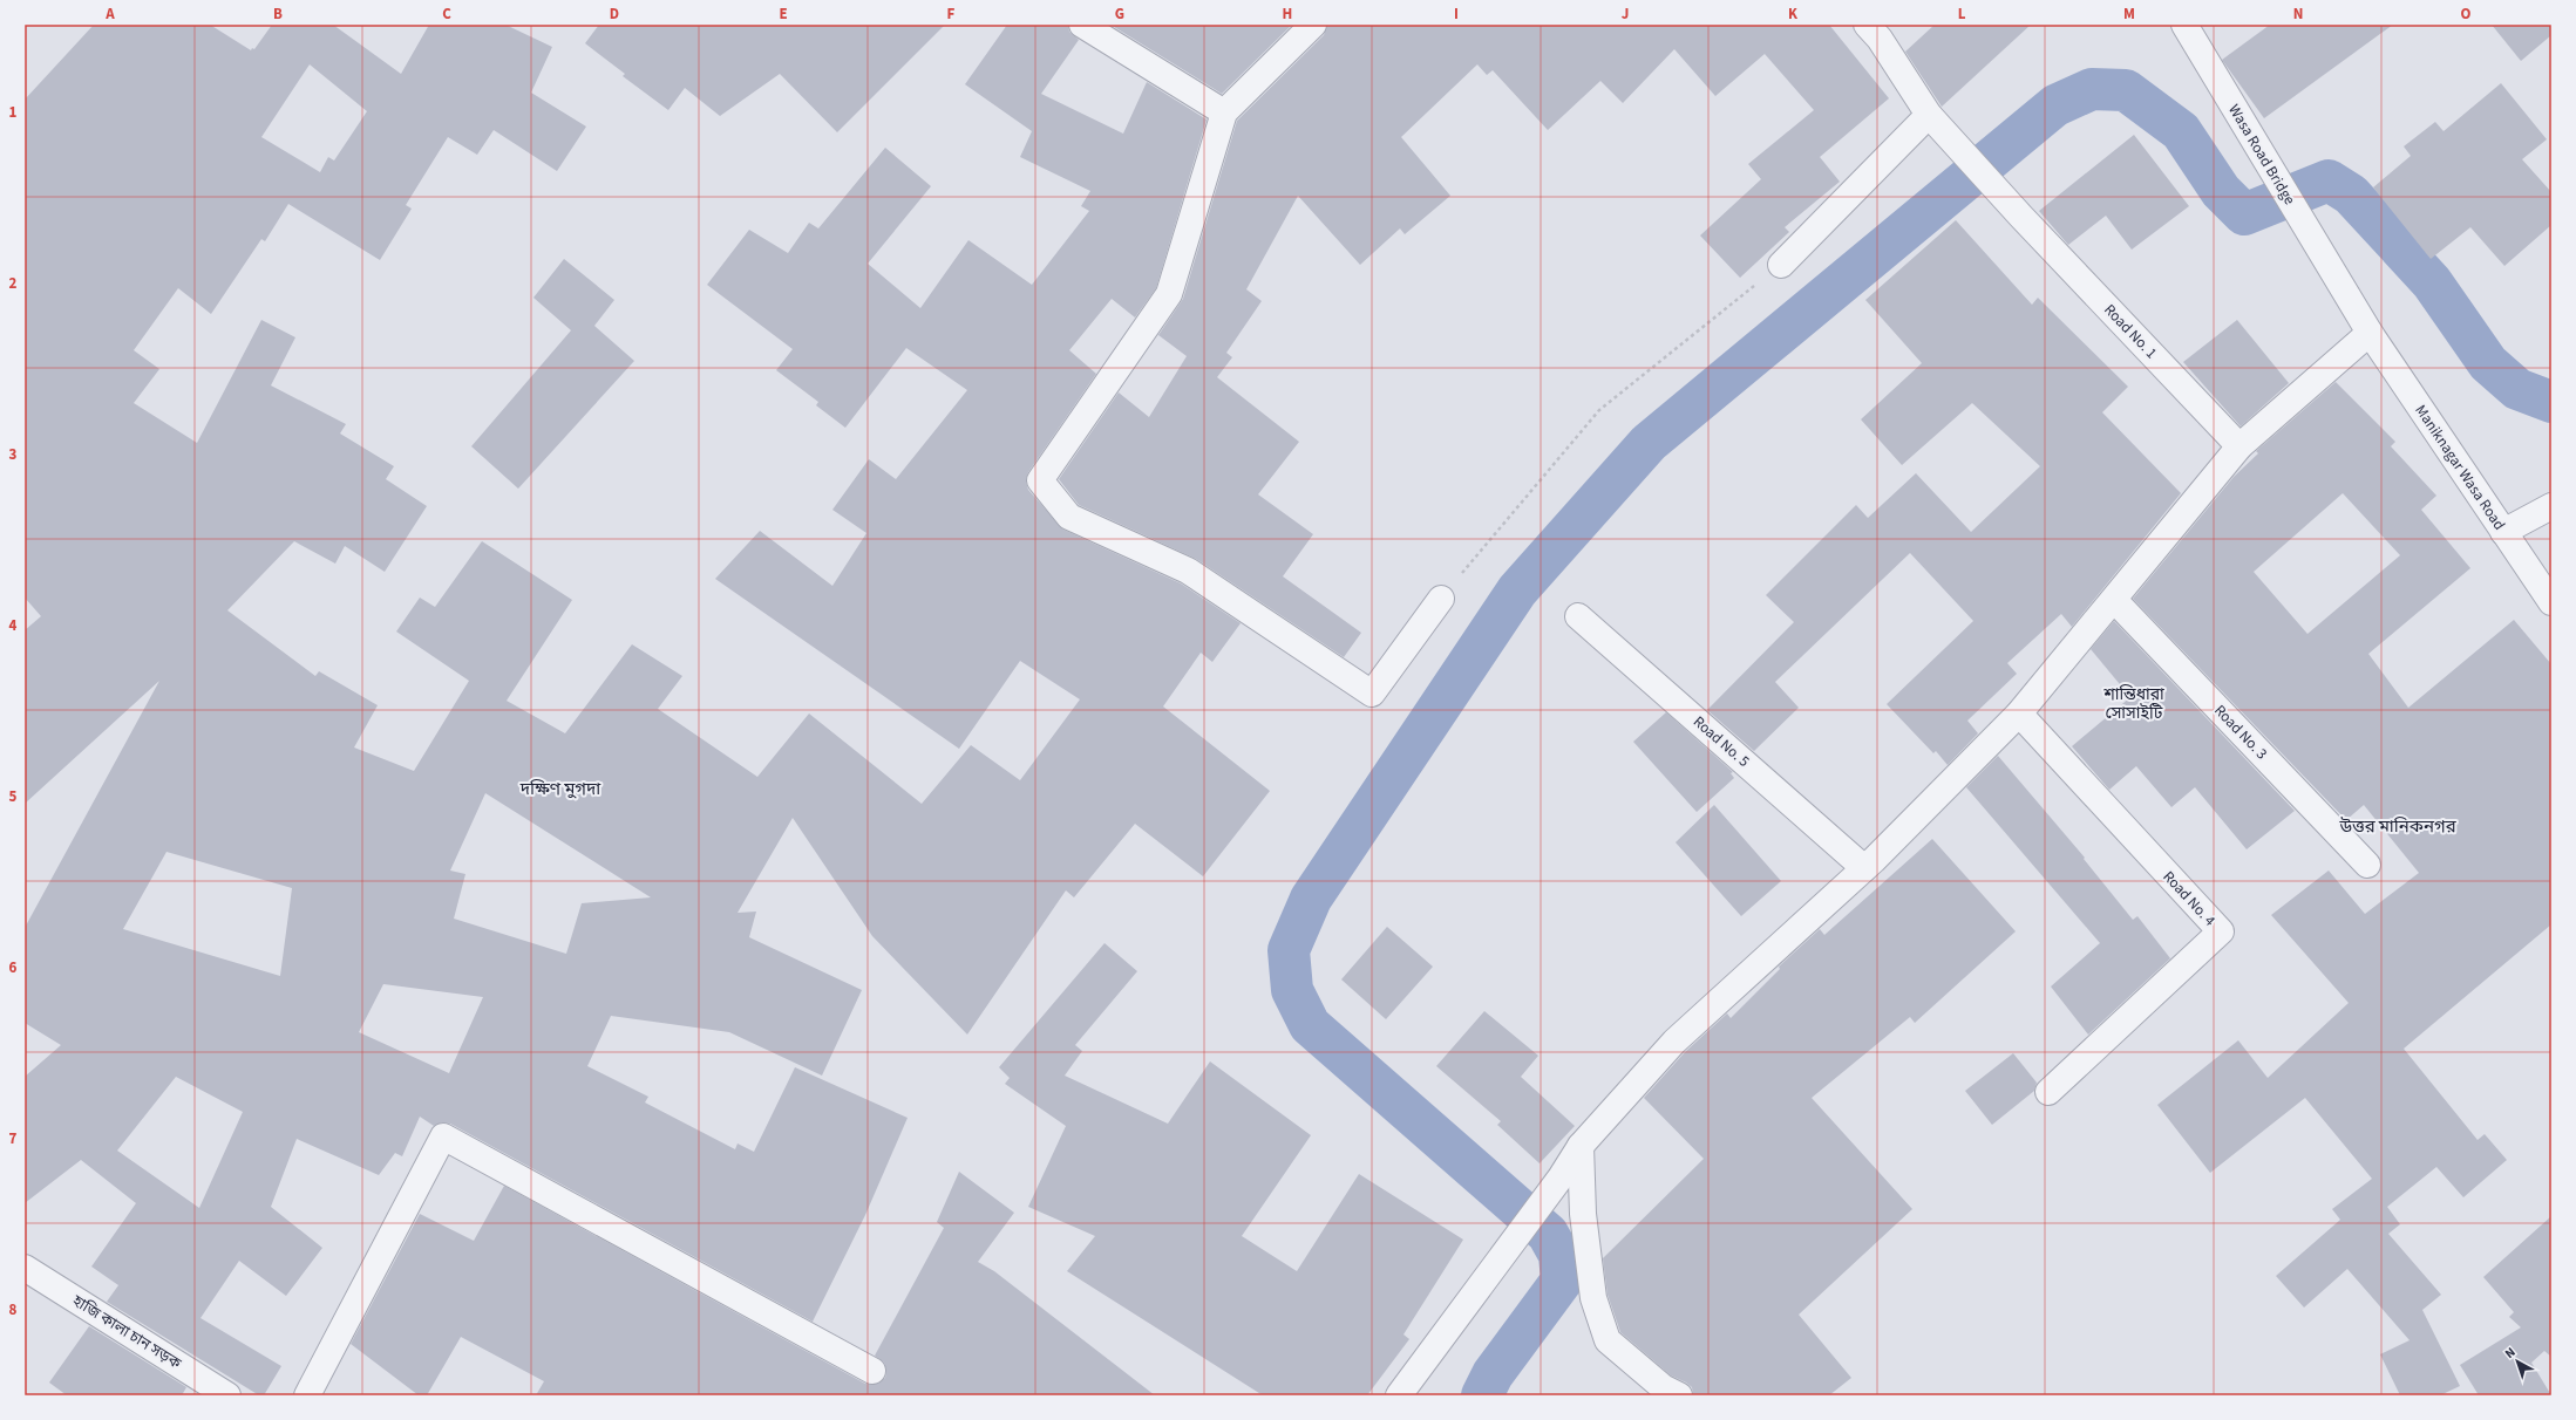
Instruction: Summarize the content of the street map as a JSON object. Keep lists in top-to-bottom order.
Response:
{
  "streets": {
    "street": [
      "Wasa Road Bridge",
      "Road No. 1",
      "Maniknagar Wasa Road",
      "Road No. 3",
      "Road No. 5",
      "Road No. 4",
      "হাজি কালা চান সড়ক"
    ]
  },
  "crossings": [
    ["Wasa Road Bridge", "Maniknagar Wasa Road"]
  ],
  "districts": ["শান্তিধারা সোসাইটি", "দক্ষিণ মুগদা", "উত্তর মানিকনগর"],
  "north": "top left",
  "grid": {
    "columns": [
      "A",
      "B",
      "C",
      "D",
      "E",
      "F",
      "G",
      "H",
      "I",
      "J",
      "K",
      "L",
      "M",
      "N",
      "O"
    ],
    "rows": [
      "1",
      "2",
      "3",
      "4",
      "5",
      "6",
      "7",
      "8"
    ]
  }
}
